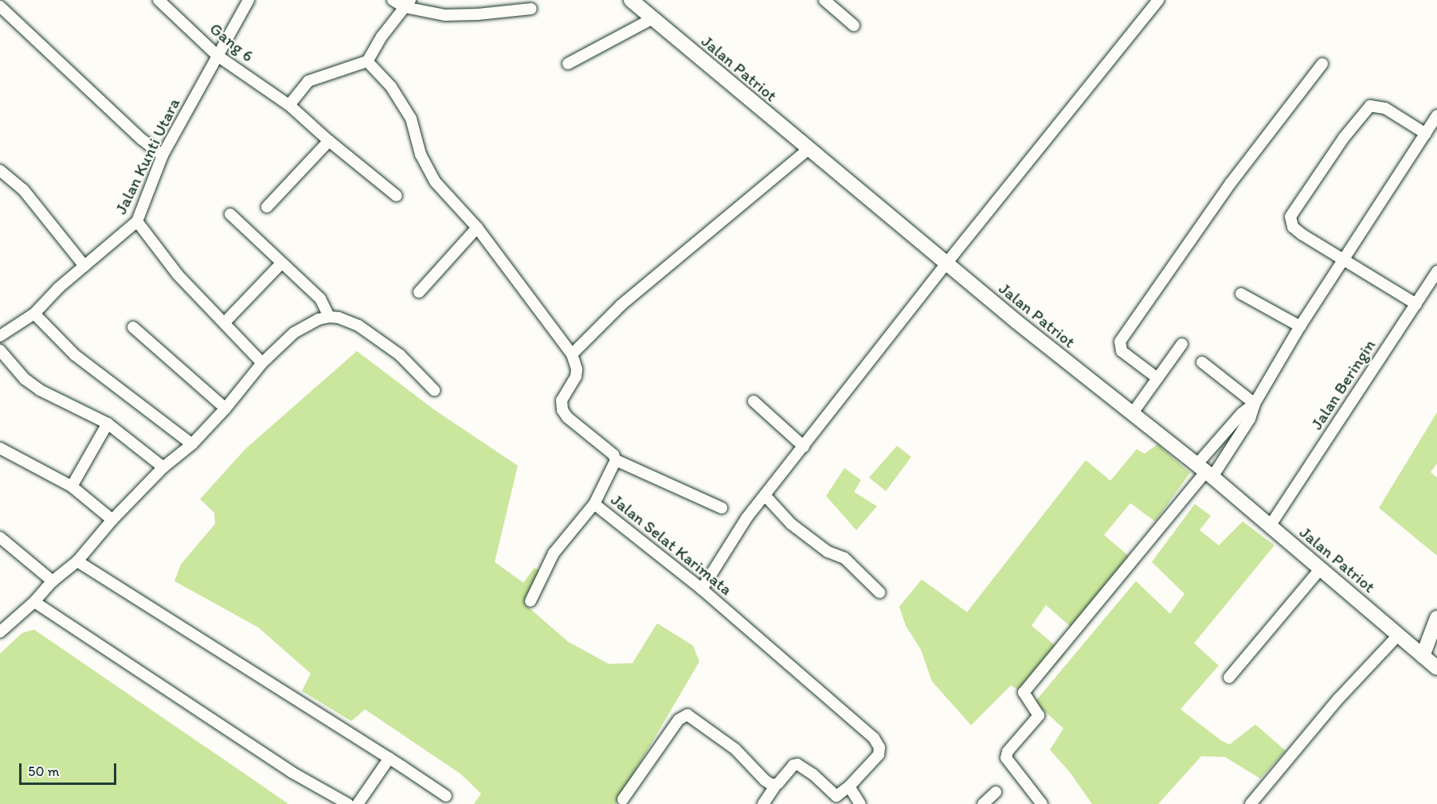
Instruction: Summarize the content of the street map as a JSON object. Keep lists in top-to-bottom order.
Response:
{
  "streets": {
    "street": [
      "Gang 6",
      "Jalan Patriot",
      "Jalan Kunti Utara",
      "Jalan Beringin",
      "Jalan Selat Karimata"
    ]
  },
  "crossings": [
    ["Gang 6", "Jalan Kunti Utara"],
    ["Jalan Patriot", "Jalan Beringin"]
  ],
  "scale_bar": "50 m"
}
